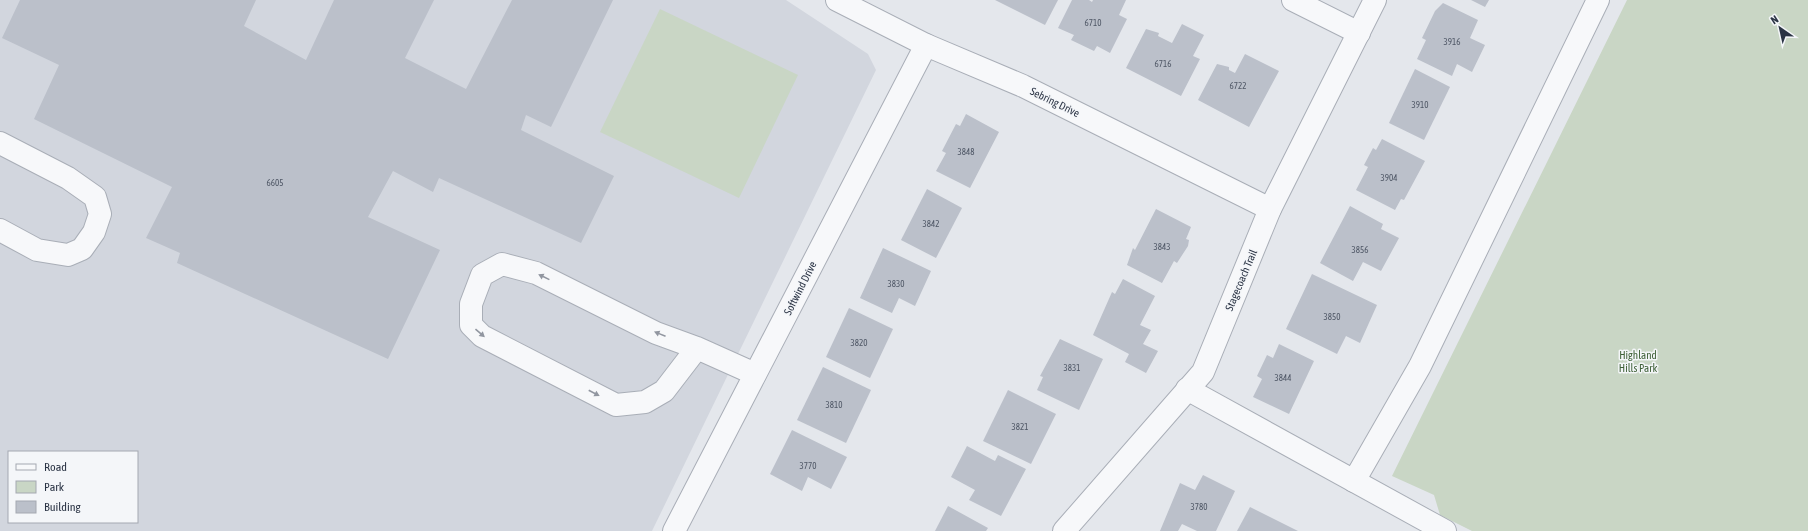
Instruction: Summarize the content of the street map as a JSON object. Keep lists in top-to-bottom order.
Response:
{
  "streets": {
    "street": ["Sebring Drive", "Stagecoach Trail", "Softwind Drive"]
  },
  "crossings": [
    ["Sebring Drive", "Stagecoach Trail"],
    ["Sebring Drive", "Softwind Drive"]
  ],
  "parks": ["Highland Hills Park"],
  "house_numbers": [
    "6710",
    "3916",
    "6716",
    "6722",
    "3910",
    "3848",
    "3904",
    "6605",
    "3842",
    "3843",
    "3856",
    "3830",
    "3850",
    "3820",
    "3831",
    "3844",
    "3810",
    "3821",
    "3770",
    "3780"
  ],
  "legend": ["Road", "Park", "Building"],
  "north": "top left"
}
